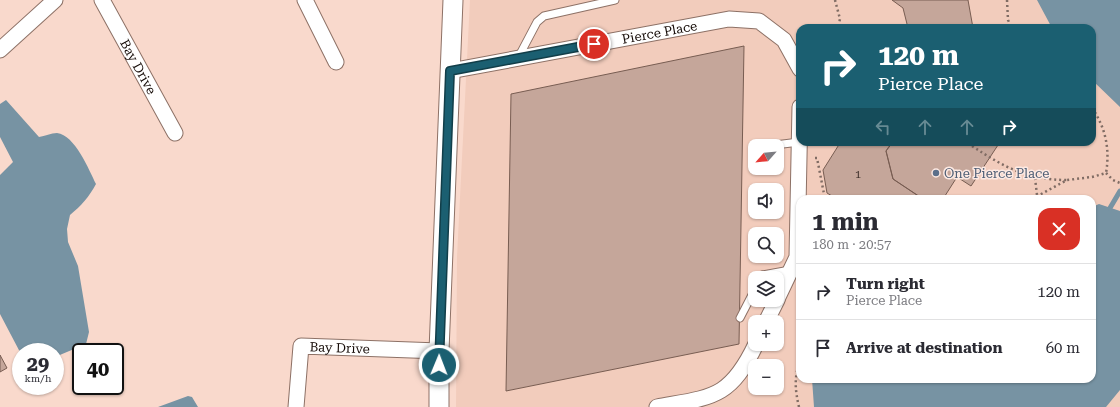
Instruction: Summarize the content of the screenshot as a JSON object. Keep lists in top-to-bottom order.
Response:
{
  "streets": {
    "street": ["Pierce Place", "Bay Drive"]
  },
  "places": ["One Pierce Place"],
  "house_numbers": ["1"],
  "north": "bottom left",
  "page": {
    "turn": ["120 m", "Pierce Place"],
    "map_buttons": ["+", "−"],
    "heading": ["1 min", "180 m · 20:57"],
    "list": [
      {
        "name": "Turn right",
        "note": "Pierce Place",
        "value": "120 m"
      },
      {
        "name": "Arrive at destination",
        "value": "60 m"
      }
    ],
    "speed": "29 km/h",
    "limit": "40"
  }
}
